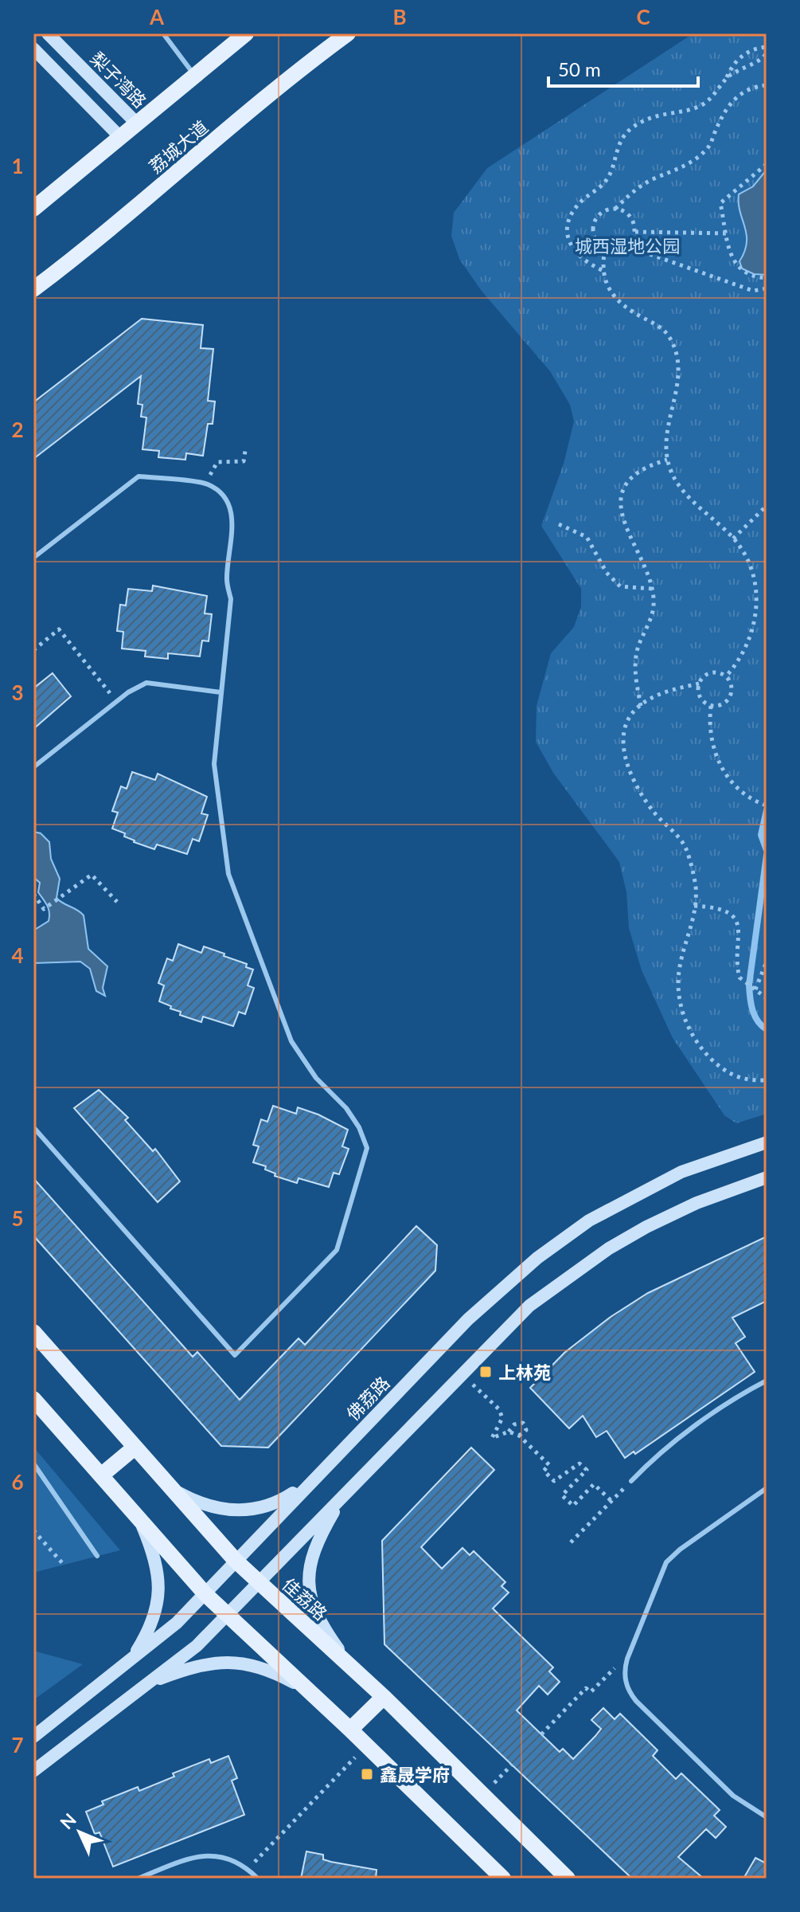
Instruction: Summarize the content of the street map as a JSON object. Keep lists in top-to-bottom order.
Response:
{
  "streets": {
    "main road": [
      "梨子湾路",
      "荔城大道",
      "佛荔路",
      "佳荔路"
    ]
  },
  "crossings": [
    ["佛荔路", "佳荔路"]
  ],
  "parks": ["城西湿地公园"],
  "places": {
    "transit": ["上林苑", "鑫晟学府"]
  },
  "scale_bar": "50 m",
  "north": "top left",
  "grid": {
    "columns": ["A", "B", "C"],
    "rows": [
      "1",
      "2",
      "3",
      "4",
      "5",
      "6",
      "7"
    ]
  }
}
